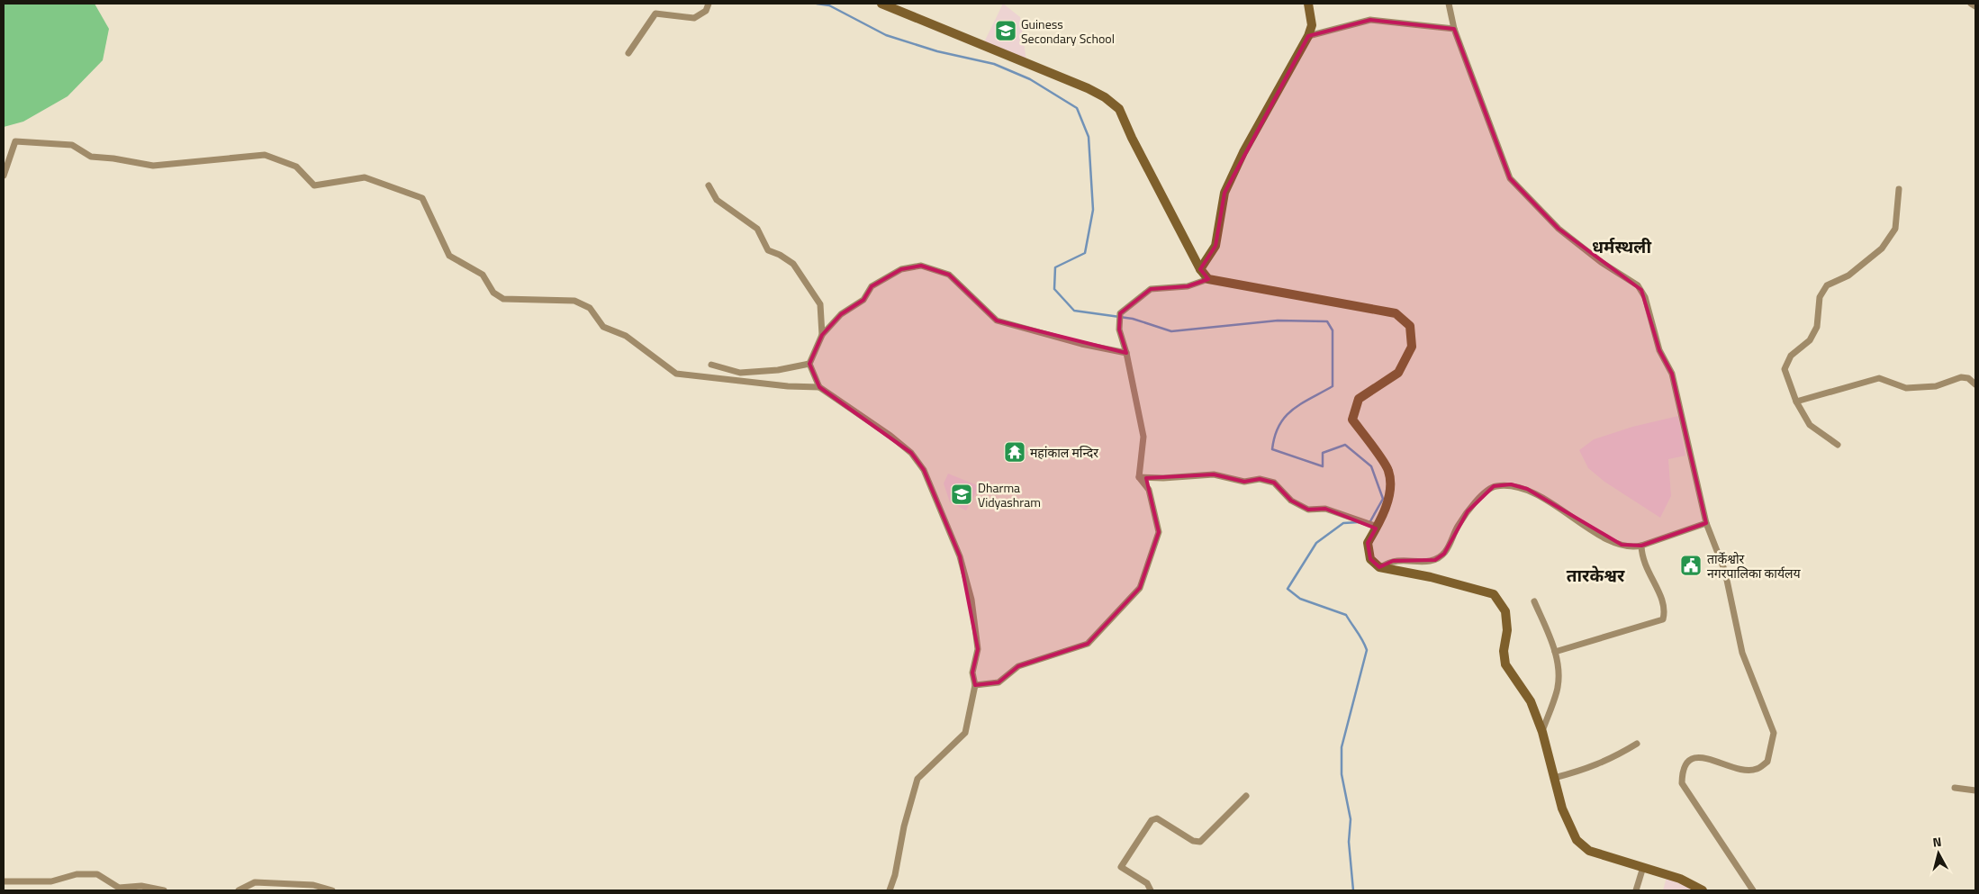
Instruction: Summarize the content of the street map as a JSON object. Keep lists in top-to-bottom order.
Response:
{
  "districts": ["धर्मस्थली", "तारकेश्वर"],
  "places": {
    "school or university": ["Guiness Secondary School", "Dharma Vidyashram"],
    "temple": ["महांकाल मन्दिर"],
    "public building": ["तार्केश्वोर नगरपालिका कार्यलय"]
  },
  "north": "top"
}
